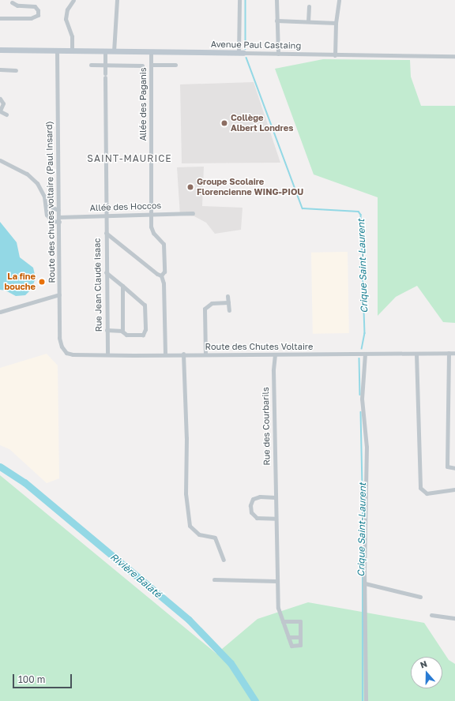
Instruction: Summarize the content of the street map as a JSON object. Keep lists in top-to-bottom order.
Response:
{
  "streets": {
    "street": [
      "Avenue Paul Castaing",
      "Allée des Paganis",
      "Route des chutes voltaire (Paul Insard)",
      "Allée des Hoccos",
      "Rue Jean Claude Isaac",
      "Route des Chutes Voltaire",
      "Rue des Courbarils"
    ]
  },
  "crossings": [
    ["Avenue Paul Castaing", "Allée des Paganis"],
    ["Avenue Paul Castaing", "Route des chutes voltaire (Paul Insard)"],
    ["Avenue Paul Castaing", "Rue Jean Claude Isaac"],
    ["Allée des Paganis", "Allée des Hoccos"],
    ["Route des chutes voltaire (Paul Insard)", "Allée des Hoccos"],
    ["Route des chutes voltaire (Paul Insard)", "Route des Chutes Voltaire"],
    ["Allée des Hoccos", "Rue Jean Claude Isaac"],
    ["Rue Jean Claude Isaac", "Route des Chutes Voltaire"],
    ["Route des Chutes Voltaire", "Rue des Courbarils"]
  ],
  "districts": ["SAINT-MAURICE"],
  "water": ["Crique Saint-Laurent", "Rivière Balaté"],
  "places": ["Collège Albert Londres", "Groupe Scolaire Florencienne WING-PIOU", "La fine bouche"],
  "scale_bar": "100 m",
  "north": "top"
}
